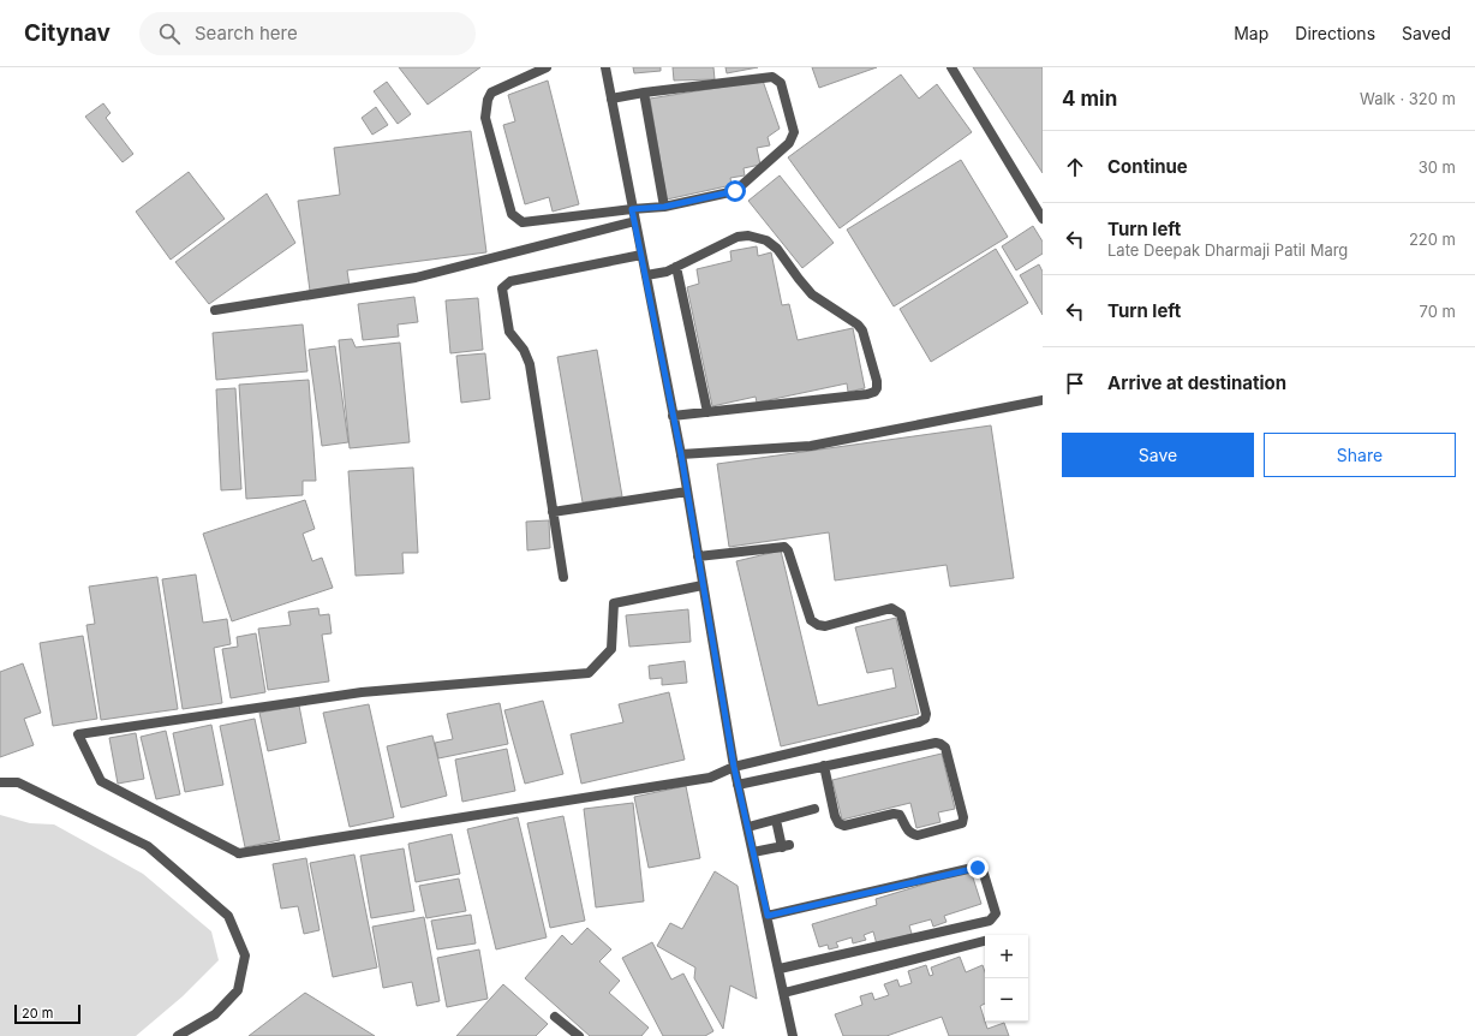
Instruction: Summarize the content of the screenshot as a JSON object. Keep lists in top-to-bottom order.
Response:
{
  "scale_bar": "20 m",
  "page": {
    "header": "Citynav",
    "search": "Search here",
    "nav": ["Map", "Directions", "Saved"],
    "heading": ["4 min", "Walk · 320 m"],
    "list": [
      ["Continue", "30 m"],
      ["Turn left", "Late Deepak Dharmaji Patil Marg", "220 m"],
      ["Turn left", "70 m"],
      "Arrive at destination"
    ],
    "buttons": ["Save", "Share"],
    "map_buttons": ["+", "−"],
    "scale": "20 m"
  }
}
